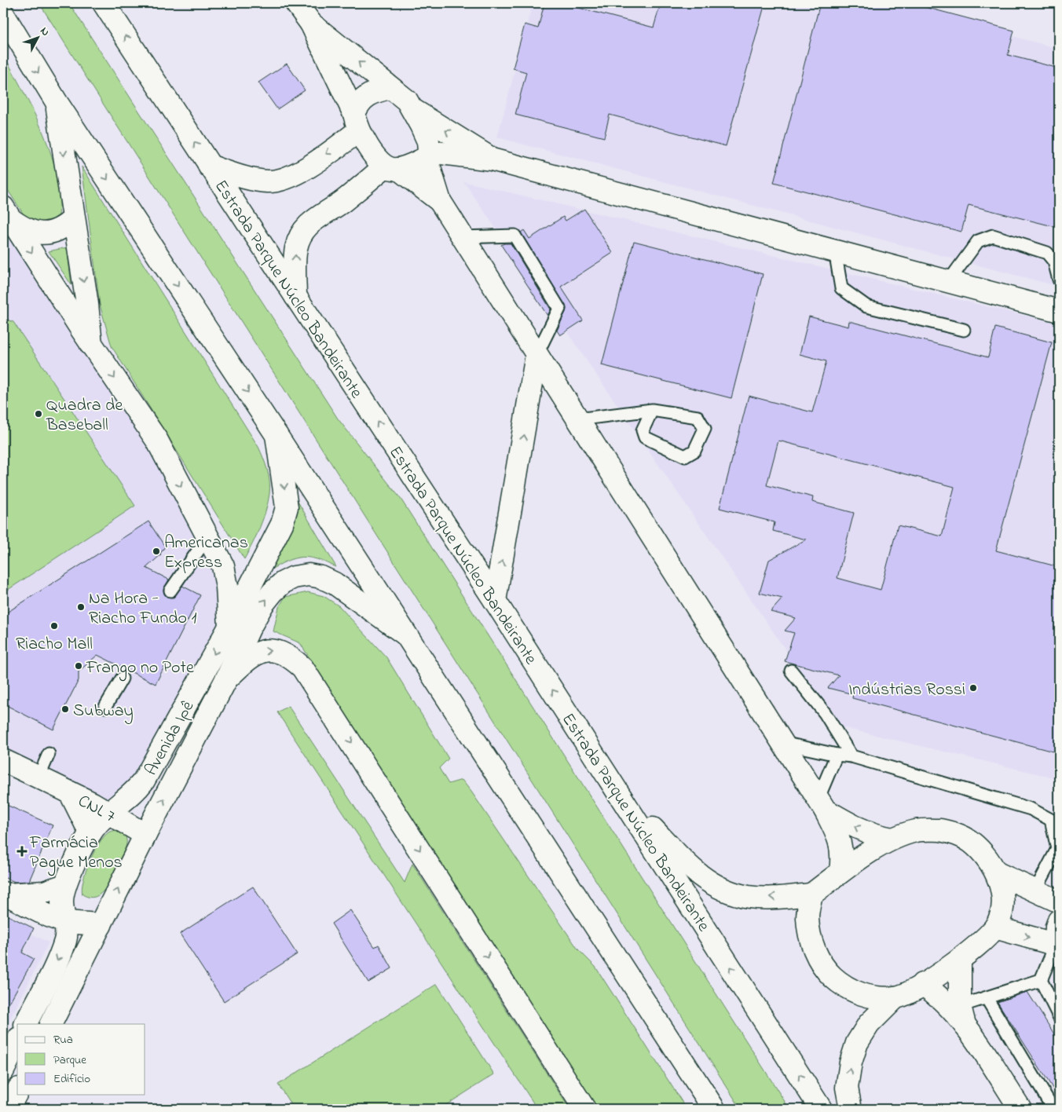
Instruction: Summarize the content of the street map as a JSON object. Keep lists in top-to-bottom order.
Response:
{
  "streets": {
    "main road": ["Estrada Parque Núcleo Bandeirante", "Avenida Ipê", "CNL 7"]
  },
  "crossings": [
    ["Avenida Ipê", "CNL 7"]
  ],
  "places": {
    "other": [
      "Quadra de Baseball",
      "Americanas Express",
      "Na Hora - Riacho Fundo 1",
      "Riacho Mall",
      "Frango no Pote",
      "Indústrias Rossi",
      "Subway"
    ],
    "health": ["Farmácia Pague Menos"]
  },
  "legend": ["Rua", "Parque", "Edifício"],
  "north": "top right"
}
